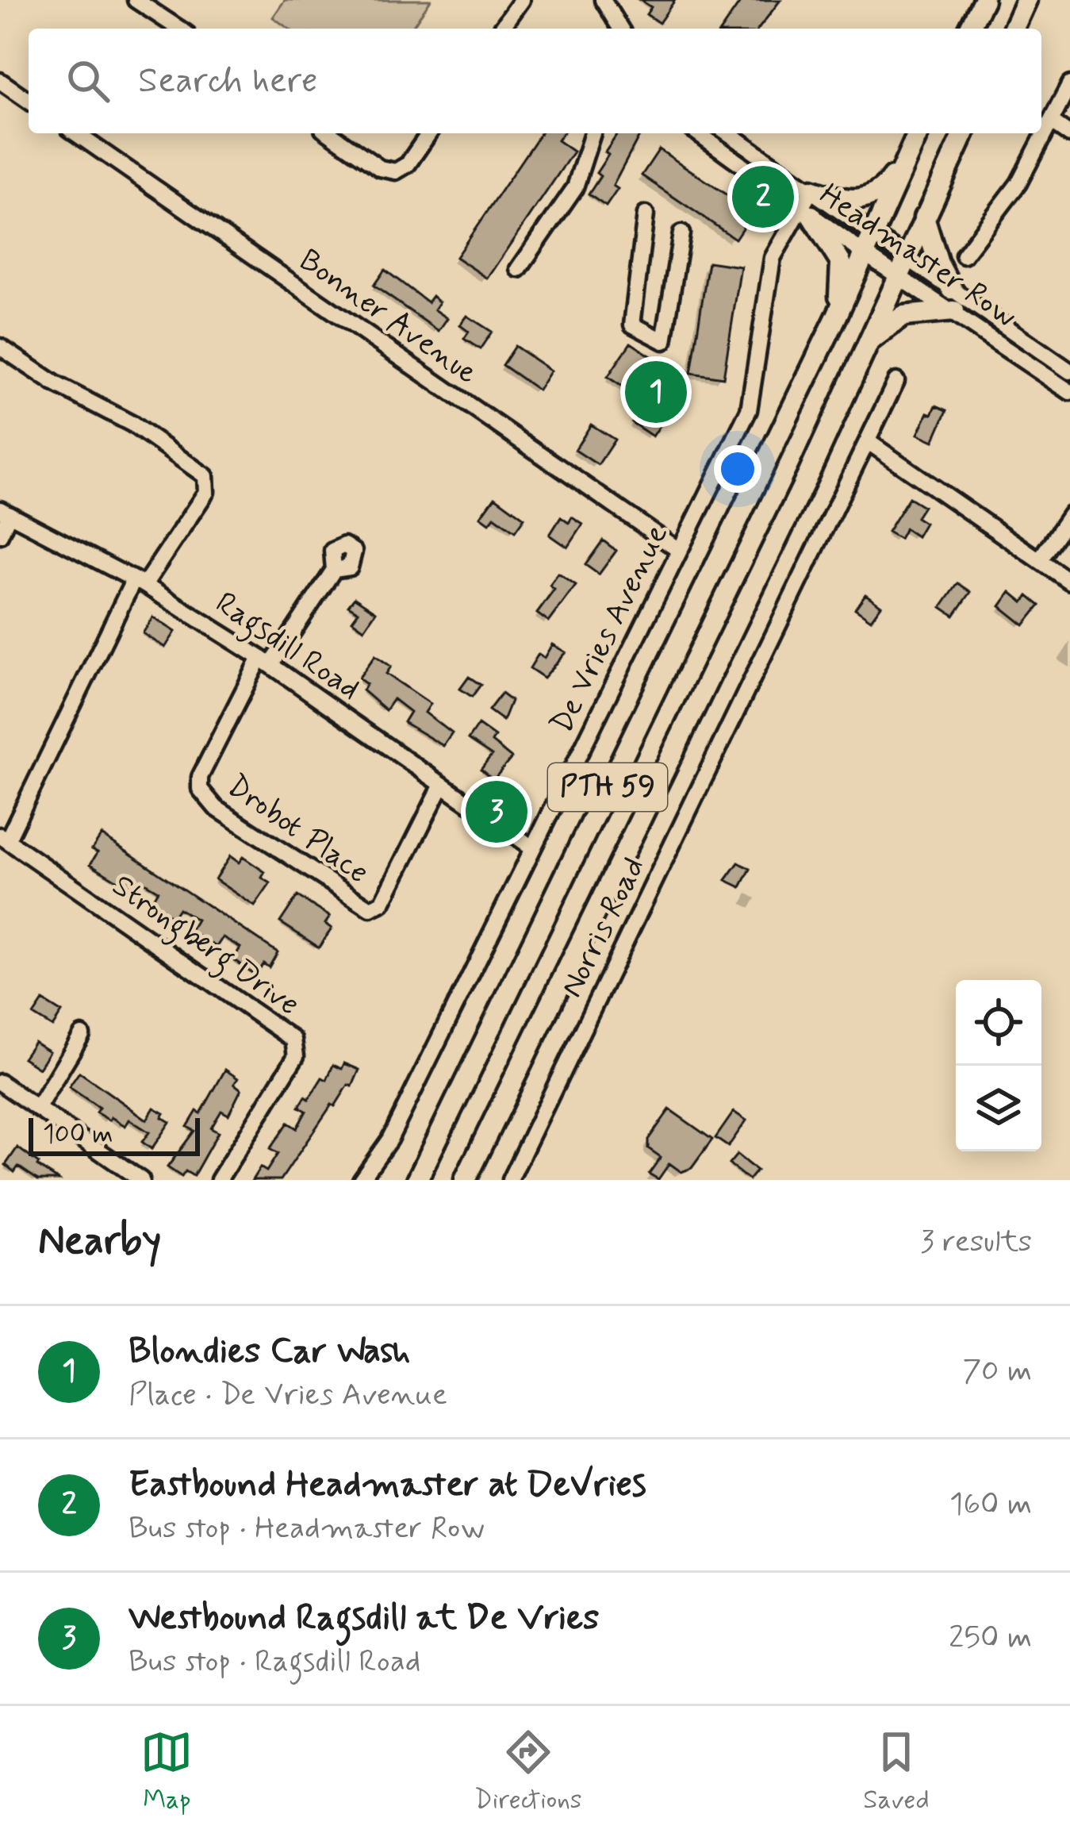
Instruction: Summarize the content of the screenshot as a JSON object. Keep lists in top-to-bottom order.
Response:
{
  "streets": {
    "main road": ["PTH 59"],
    "street": [
      "Headmaster Row",
      "Bonner Avenue",
      "De Vries Avenue",
      "Ragsdill Road",
      "Drobot Place",
      "Norris Road",
      "Strongberg Drive"
    ]
  },
  "crossings": [
    ["Headmaster Row", "De Vries Avenue"],
    ["Headmaster Row", "PTH 59"],
    ["Bonner Avenue", "De Vries Avenue"],
    ["De Vries Avenue", "Ragsdill Road"],
    ["Ragsdill Road", "Drobot Place"]
  ],
  "scale_bar": "100 m",
  "page": {
    "search": "Search here",
    "pins": ["2", "1", "3"],
    "scale": "100 m",
    "heading": ["Nearby", "3 results"],
    "list": [
      {
        "mark": "1",
        "name": "Blondies Car Wash",
        "note": "Place · De Vries Avenue",
        "value": "70 m"
      },
      {
        "mark": "2",
        "name": "Eastbound Headmaster at DeVries",
        "note": "Bus stop · Headmaster Row",
        "value": "160 m"
      },
      {
        "mark": "3",
        "name": "Westbound Ragsdill at De Vries",
        "note": "Bus stop · Ragsdill Road",
        "value": "250 m"
      }
    ],
    "nav": ["Map", "Directions", "Saved"]
  }
}
